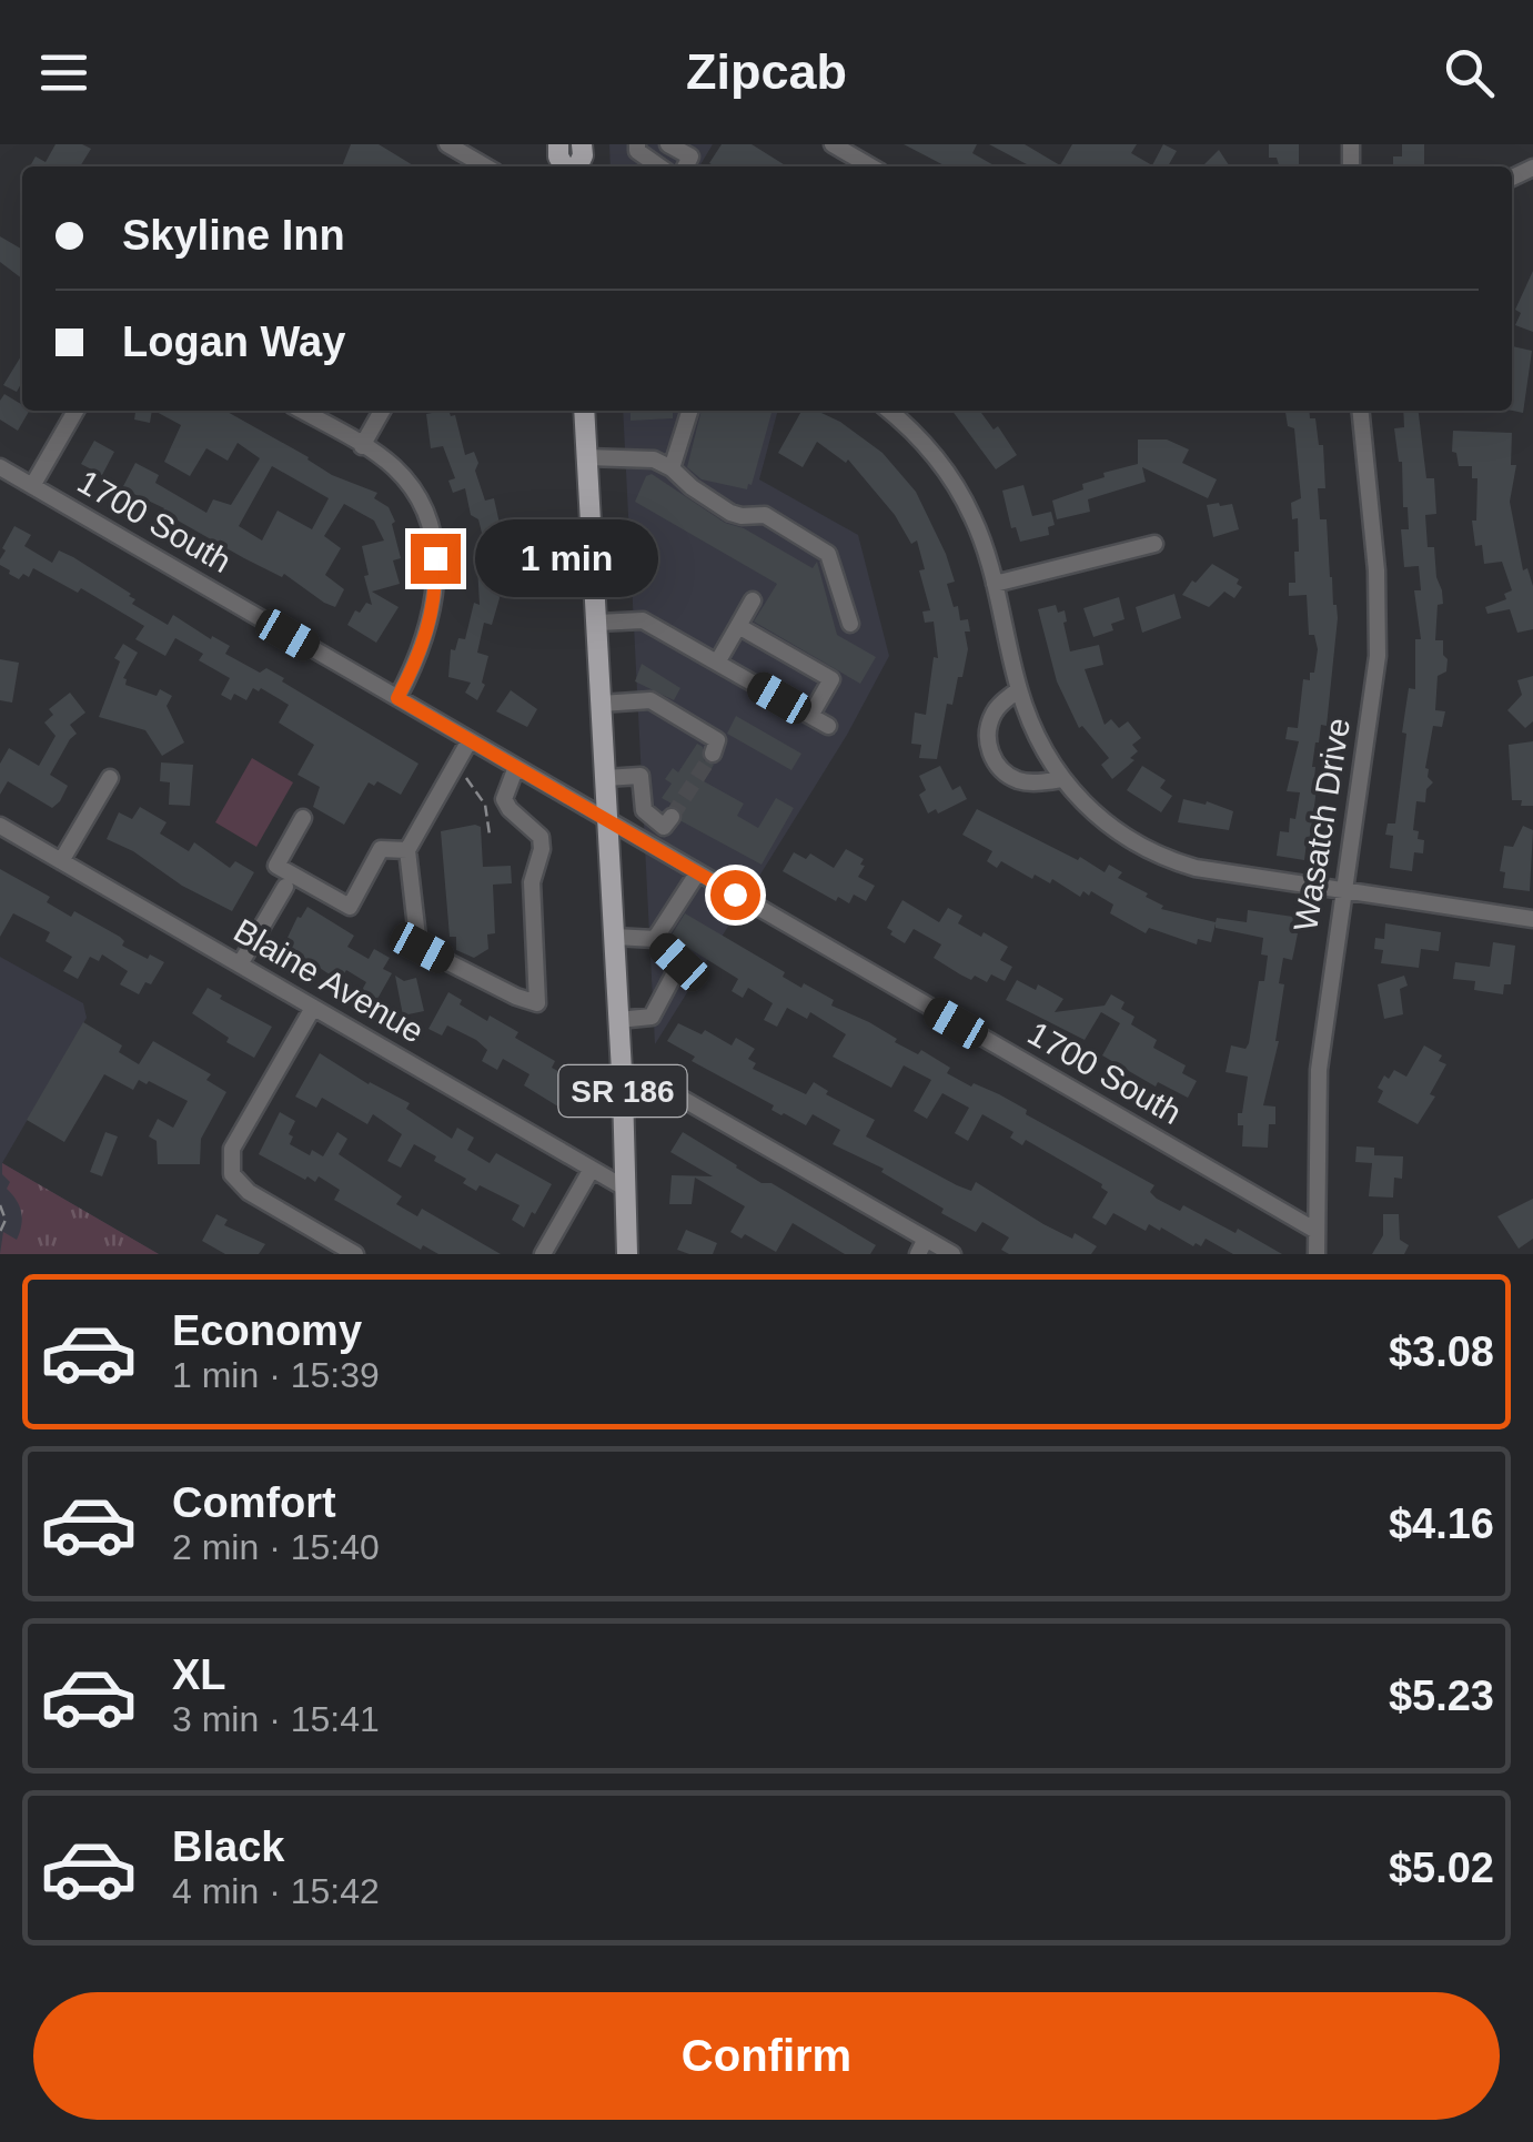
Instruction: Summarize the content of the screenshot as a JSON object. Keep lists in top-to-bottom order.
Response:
{
  "streets": {
    "main road": ["SR 186"],
    "street": ["1700 South", "Wasatch Drive", "Blaine Avenue"]
  },
  "crossings": [
    ["1700 South", "Wasatch Drive"],
    ["1700 South", "SR 186"],
    ["Blaine Avenue", "SR 186"]
  ],
  "page": {
    "header": "Zipcab",
    "banner": ["Skyline Inn", "Logan Way"],
    "bubble": "1 min",
    "list": [
      {
        "name": "Economy",
        "note": "1 min · 15:39",
        "value": "$3.08"
      },
      {
        "name": "Comfort",
        "note": "2 min · 15:40",
        "value": "$4.16"
      },
      {
        "name": "XL",
        "note": "3 min · 15:41",
        "value": "$5.23"
      },
      {
        "name": "Black",
        "note": "4 min · 15:42",
        "value": "$5.02"
      }
    ],
    "buttons": "Confirm"
  }
}
